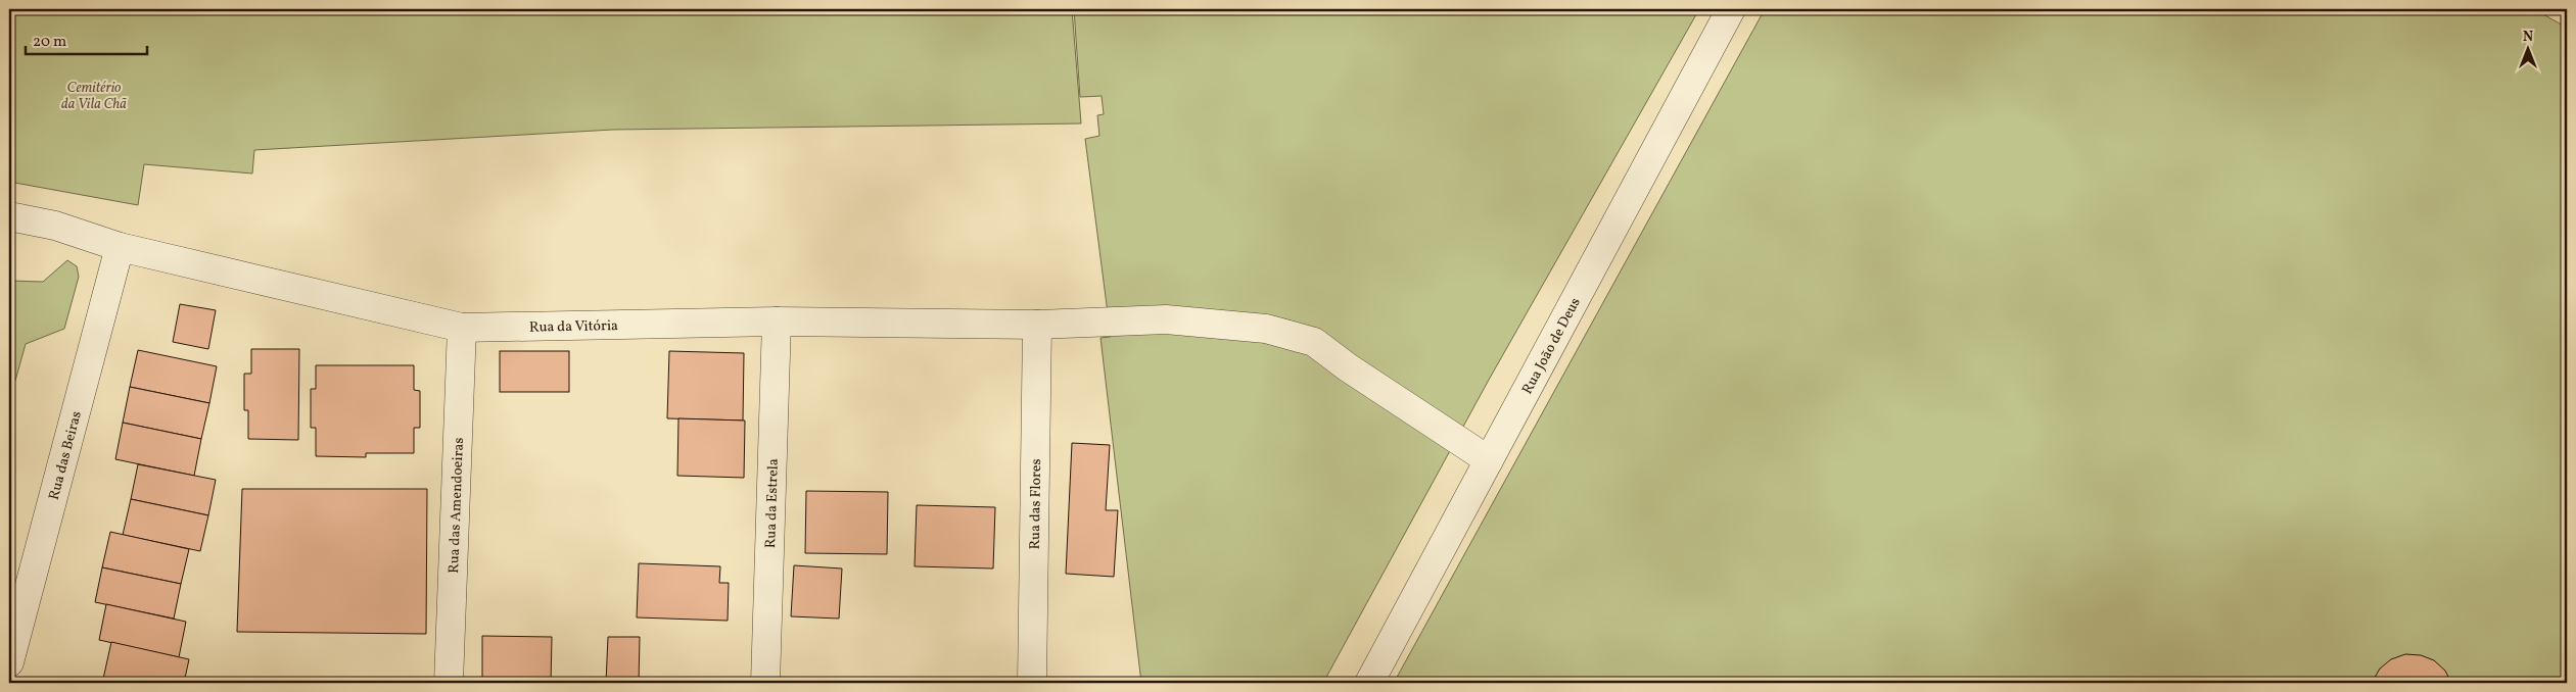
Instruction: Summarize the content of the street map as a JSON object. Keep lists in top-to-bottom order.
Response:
{
  "streets": {
    "street": [
      "Rua da Vitória",
      "Rua João de Deus",
      "Rua das Beiras",
      "Rua da Estrela",
      "Rua das Flores",
      "Rua das Amendoeiras"
    ]
  },
  "crossings": [
    ["Rua da Vitória", "Rua João de Deus"],
    ["Rua da Vitória", "Rua das Beiras"],
    ["Rua da Vitória", "Rua da Estrela"],
    ["Rua da Vitória", "Rua das Flores"],
    ["Rua da Vitória", "Rua das Amendoeiras"]
  ],
  "parks": ["Cemitério da Vila Chã"],
  "scale_bar": "20 m",
  "north": "top"
}
